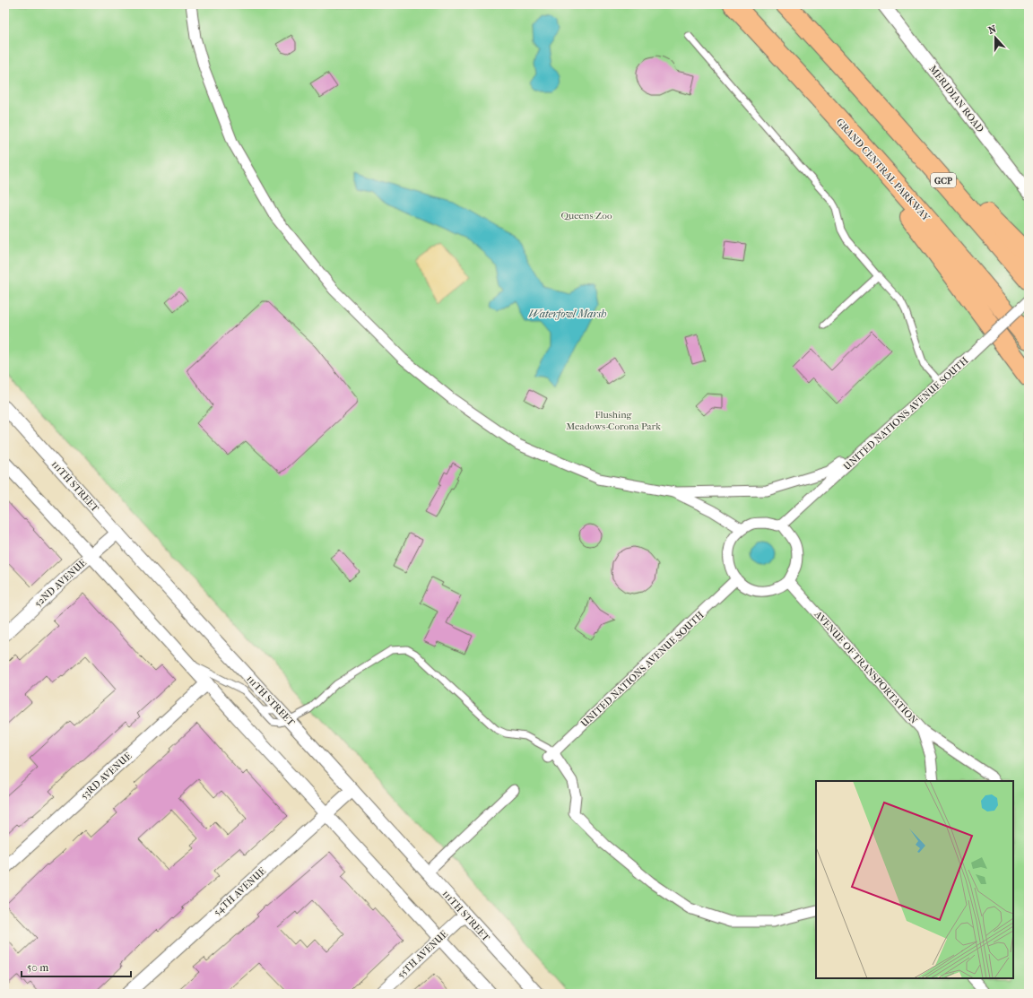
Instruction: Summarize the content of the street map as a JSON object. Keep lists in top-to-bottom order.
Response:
{
  "streets": {
    "highway": ["GRAND CENTRAL PARKWAY", "GCP"],
    "street": [
      "MERIDIAN ROAD",
      "UNITED NATIONS AVENUE SOUTH",
      "111TH STREET",
      "52ND AVENUE",
      "AVENUE OF TRANSPORTATION",
      "53RD AVENUE",
      "54TH AVENUE",
      "55TH AVENUE"
    ]
  },
  "crossings": [
    ["UNITED NATIONS AVENUE SOUTH", "AVENUE OF TRANSPORTATION"],
    ["111TH STREET", "52ND AVENUE"],
    ["111TH STREET", "54TH AVENUE"],
    ["111TH STREET", "55TH AVENUE"]
  ],
  "water": ["Waterfowl Marsh"],
  "parks": ["Queens Zoo", "Flushing Meadows-Corona Park"],
  "scale_bar": "50 m",
  "north": "top"
}
